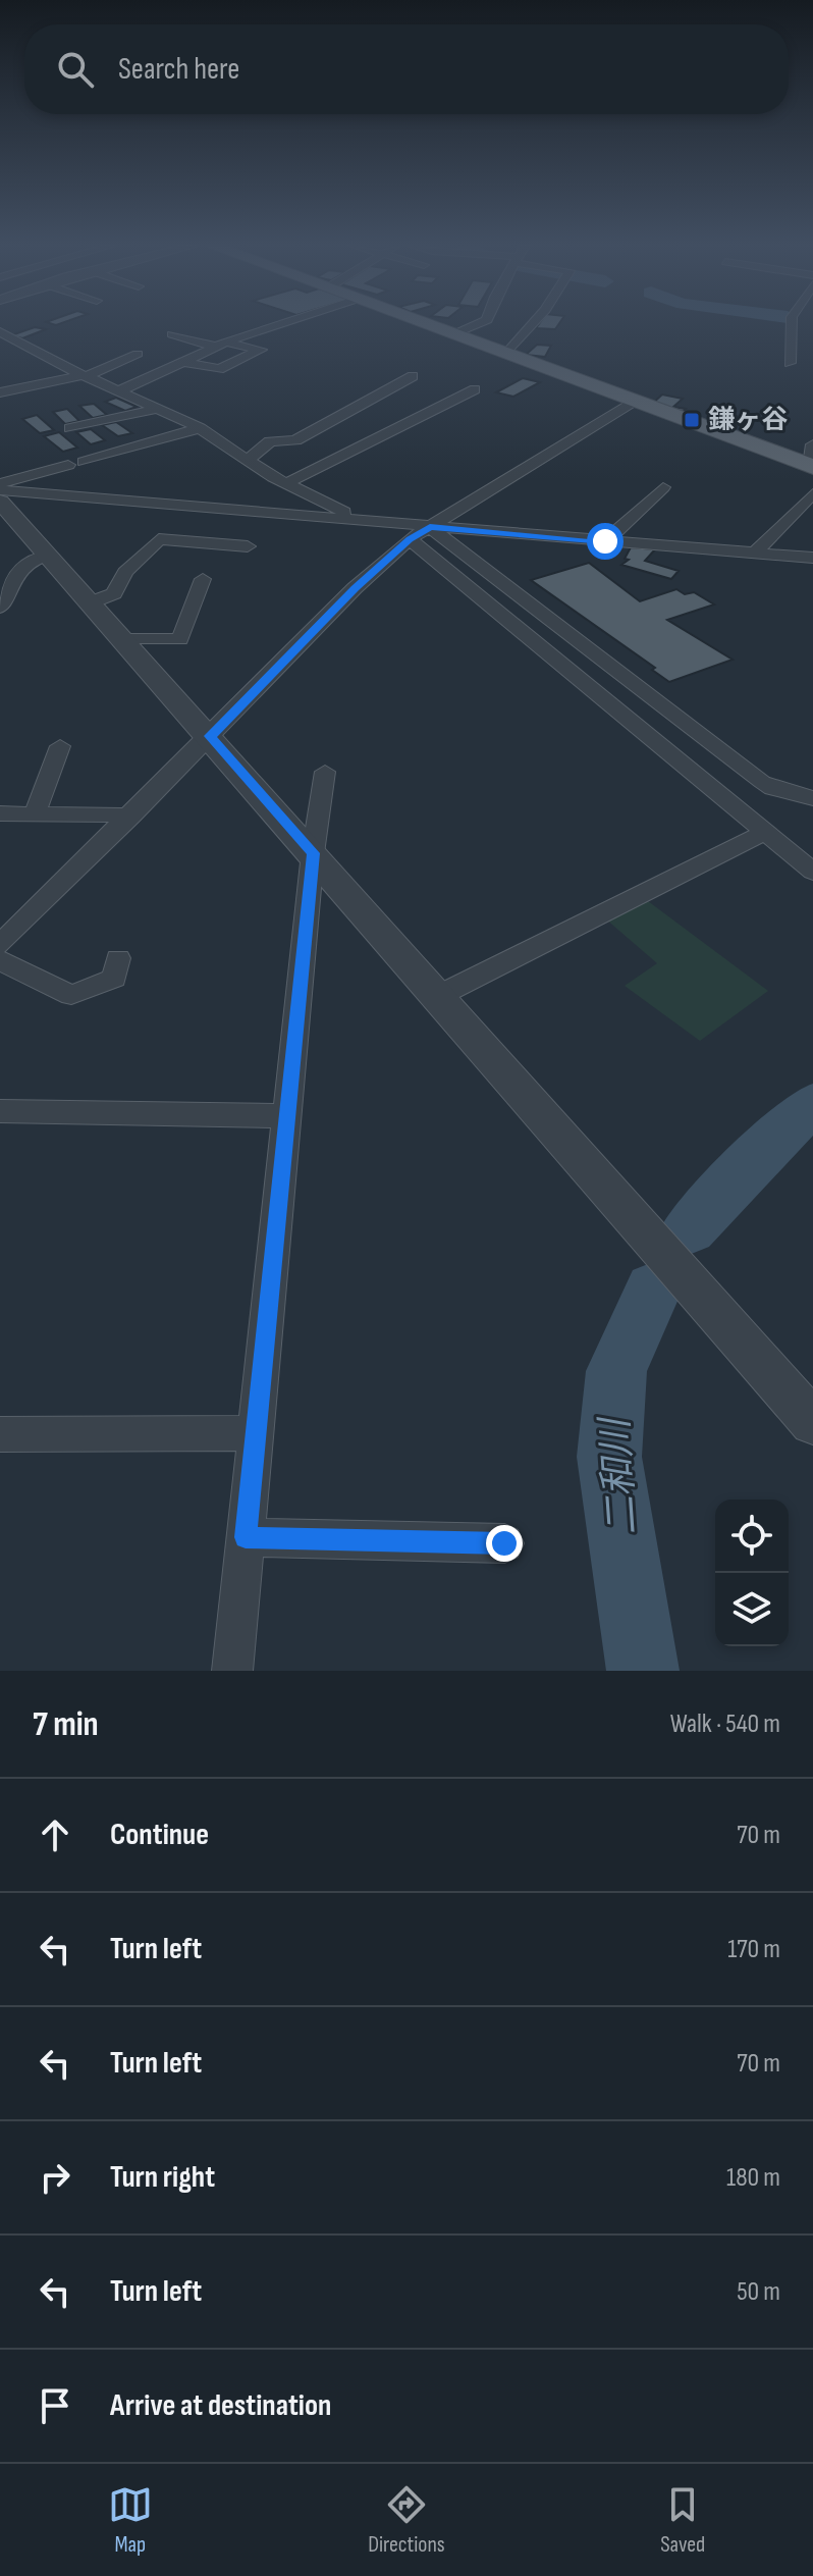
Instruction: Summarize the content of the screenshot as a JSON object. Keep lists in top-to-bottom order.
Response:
{
  "water": ["二和川"],
  "places": {
    "transit": ["鎌ヶ谷"]
  },
  "page": {
    "search": "Search here",
    "heading": ["7 min", "Walk · 540 m"],
    "list": [
      ["Continue", "70 m"],
      ["Turn left", "170 m"],
      ["Turn left", "70 m"],
      ["Turn right", "180 m"],
      ["Turn left", "50 m"],
      "Arrive at destination"
    ],
    "nav": ["Map", "Directions", "Saved"]
  }
}
